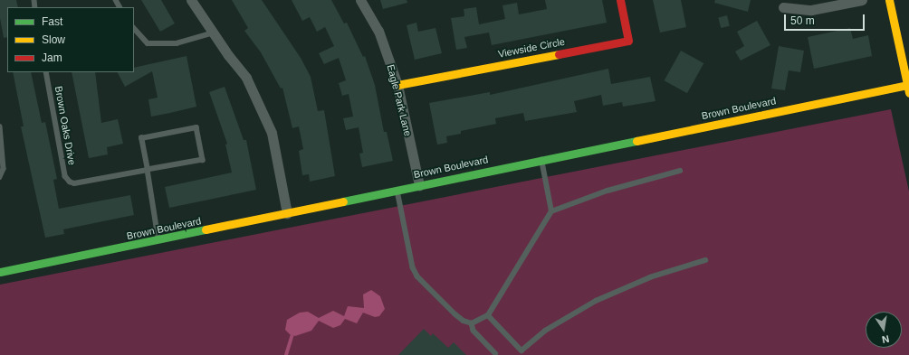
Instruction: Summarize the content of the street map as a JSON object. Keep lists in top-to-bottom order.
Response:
{
  "streets": {
    "street": ["Viewside Circle", "Eagle Park Lane", "Brown Boulevard"],
    "lane": ["Brown Oaks Drive"]
  },
  "crossings": [
    ["Viewside Circle", "Eagle Park Lane"],
    ["Eagle Park Lane", "Brown Boulevard"]
  ],
  "legend": ["Fast", "Slow", "Jam"],
  "scale_bar": "50 m",
  "north": "bottom"
}
